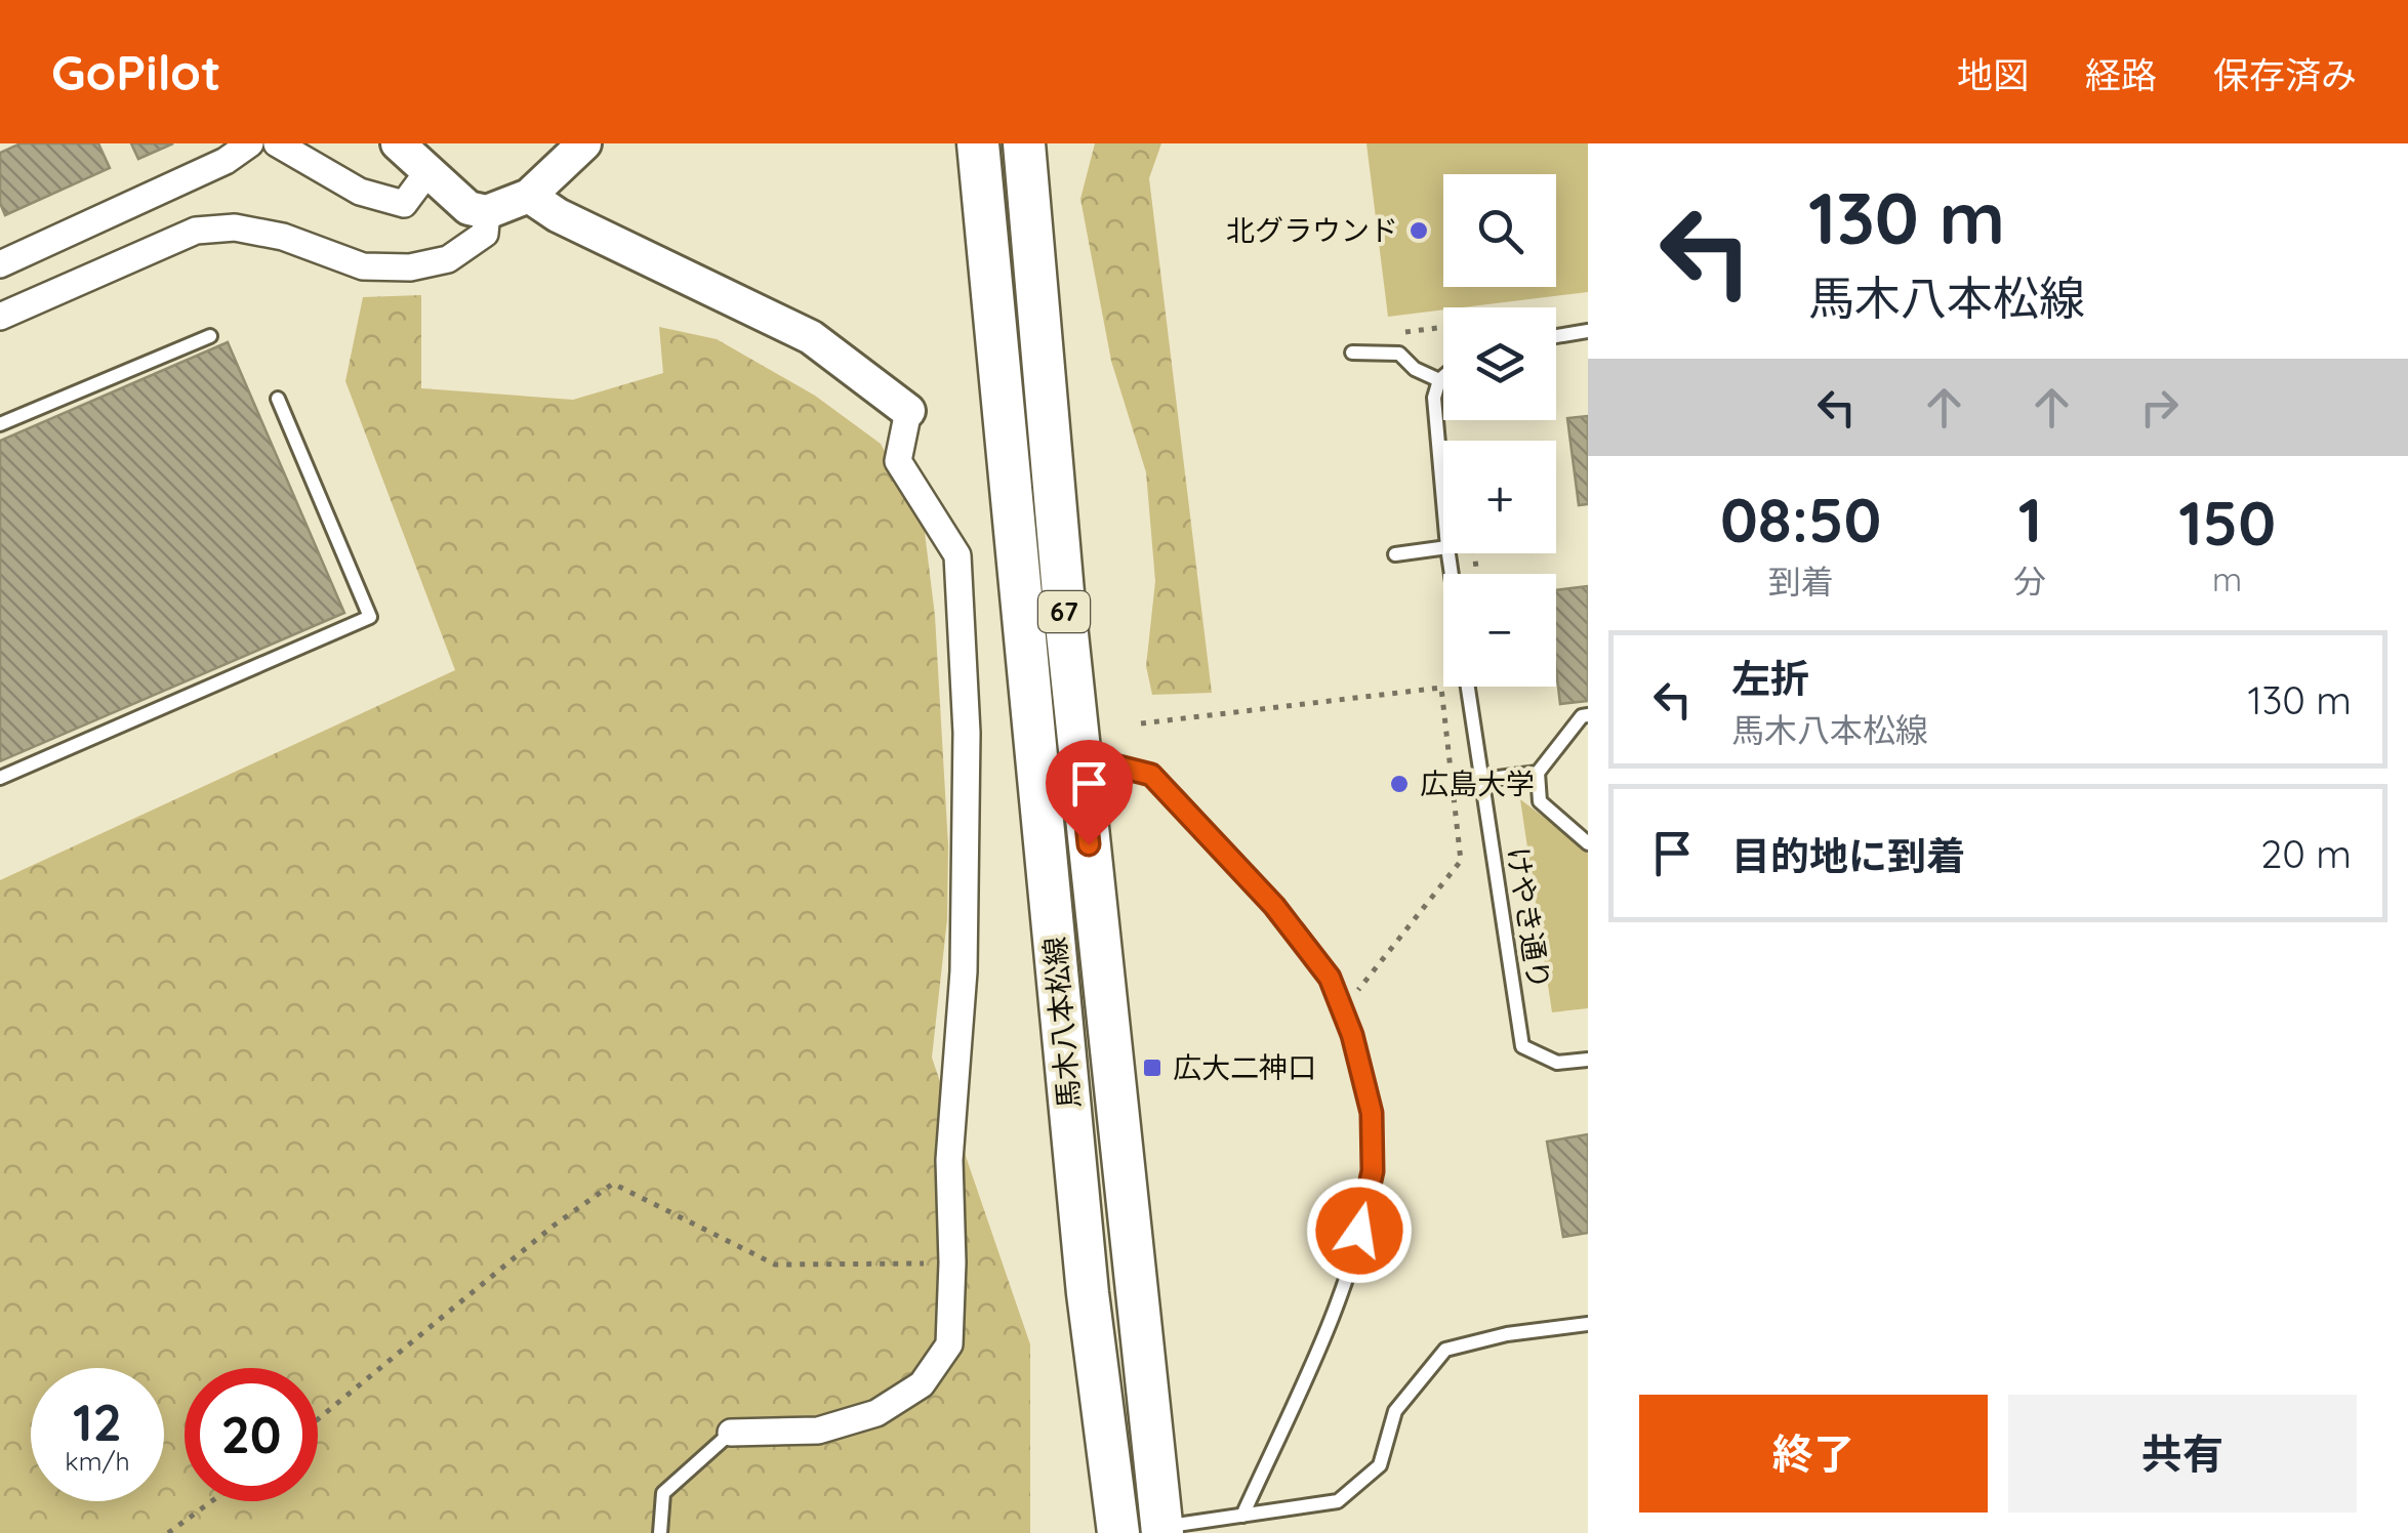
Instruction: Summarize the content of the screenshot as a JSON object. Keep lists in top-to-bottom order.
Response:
{
  "streets": {
    "main road": ["67", "馬木八本松線"],
    "lane": ["けやき通り"]
  },
  "places": {
    "other": ["北グラウンド", "広島大学"],
    "transit": ["広大二神口"]
  },
  "page": {
    "header": "GoPilot",
    "nav": ["地図", "経路", "保存済み"],
    "turn": ["130 m", "馬木八本松線"],
    "map_buttons": ["+", "−"],
    "eta": [
      "08:50",
      "到着",
      "1",
      "分",
      "150",
      "m"
    ],
    "list": [
      {
        "name": "左折",
        "note": "馬木八本松線",
        "value": "130 m"
      },
      {
        "name": "目的地に到着",
        "value": "20 m"
      }
    ],
    "speed": "12 km/h",
    "limit": "20",
    "buttons": ["終了", "共有"]
  }
}
